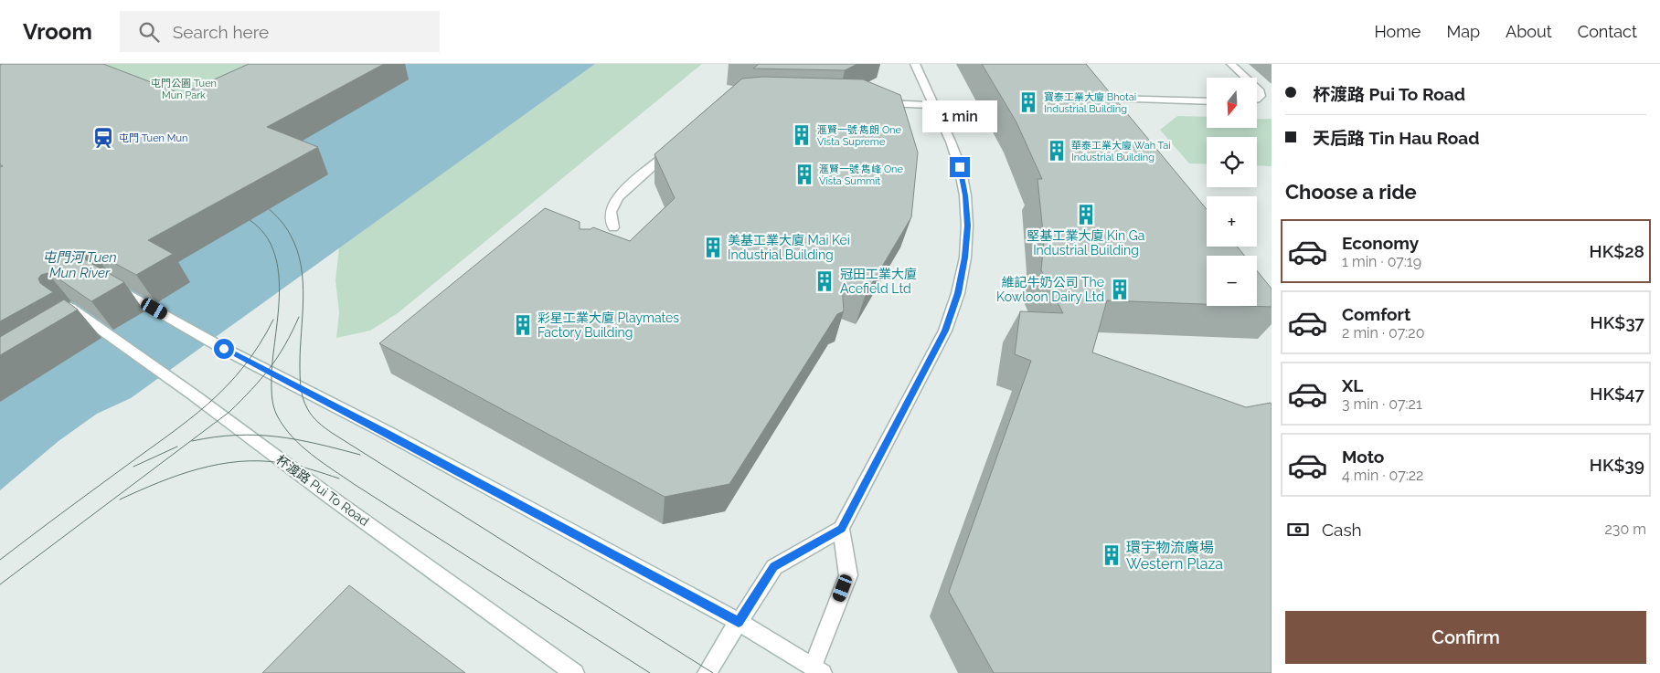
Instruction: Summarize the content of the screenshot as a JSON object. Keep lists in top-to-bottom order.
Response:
{
  "streets": {
    "main road": ["杯渡路 Pui To Road"]
  },
  "water": ["屯門河 Tuen Mun River"],
  "parks": ["屯門公園 Tuen Mun Park"],
  "places": {
    "building": [
      "寶泰工業大廈 Bhotai Industrial Building",
      "滙賢一號·雋朗 One Vista Supreme",
      "華泰工業大廈 Wah Tai Industrial Building",
      "滙賢一號·雋峰 One Vista Summit",
      "堅基工業大廈 Kin Ga Industrial Building",
      "美基工業大廈 Mai Kei Industrial Building",
      "冠田工業大廈 Acefield Ltd",
      "維記牛奶公司 The Kowloon Dairy Ltd",
      "彩星工業大廈 Playmates Factory Building",
      "環宇物流廣場 Western Plaza"
    ],
    "station": ["屯門 Tuen Mun"]
  },
  "north": "bottom",
  "page": {
    "header": "Vroom",
    "search": "Search here",
    "nav": [
      "Home",
      "Map",
      "About",
      "Contact"
    ],
    "banner": ["杯渡路 Pui To Road", "天后路 Tin Hau Road"],
    "map_buttons": ["+", "−"],
    "bubble": "1 min",
    "heading": "Choose a ride",
    "list": [
      {
        "name": "Economy",
        "note": "1 min · 07:19",
        "value": "HK$28"
      },
      {
        "name": "Comfort",
        "note": "2 min · 07:20",
        "value": "HK$37"
      },
      {
        "name": "XL",
        "note": "3 min · 07:21",
        "value": "HK$47"
      },
      {
        "name": "Moto",
        "note": "4 min · 07:22",
        "value": "HK$39"
      }
    ],
    "pay": ["Cash", "230 m"],
    "buttons": "Confirm"
  }
}
